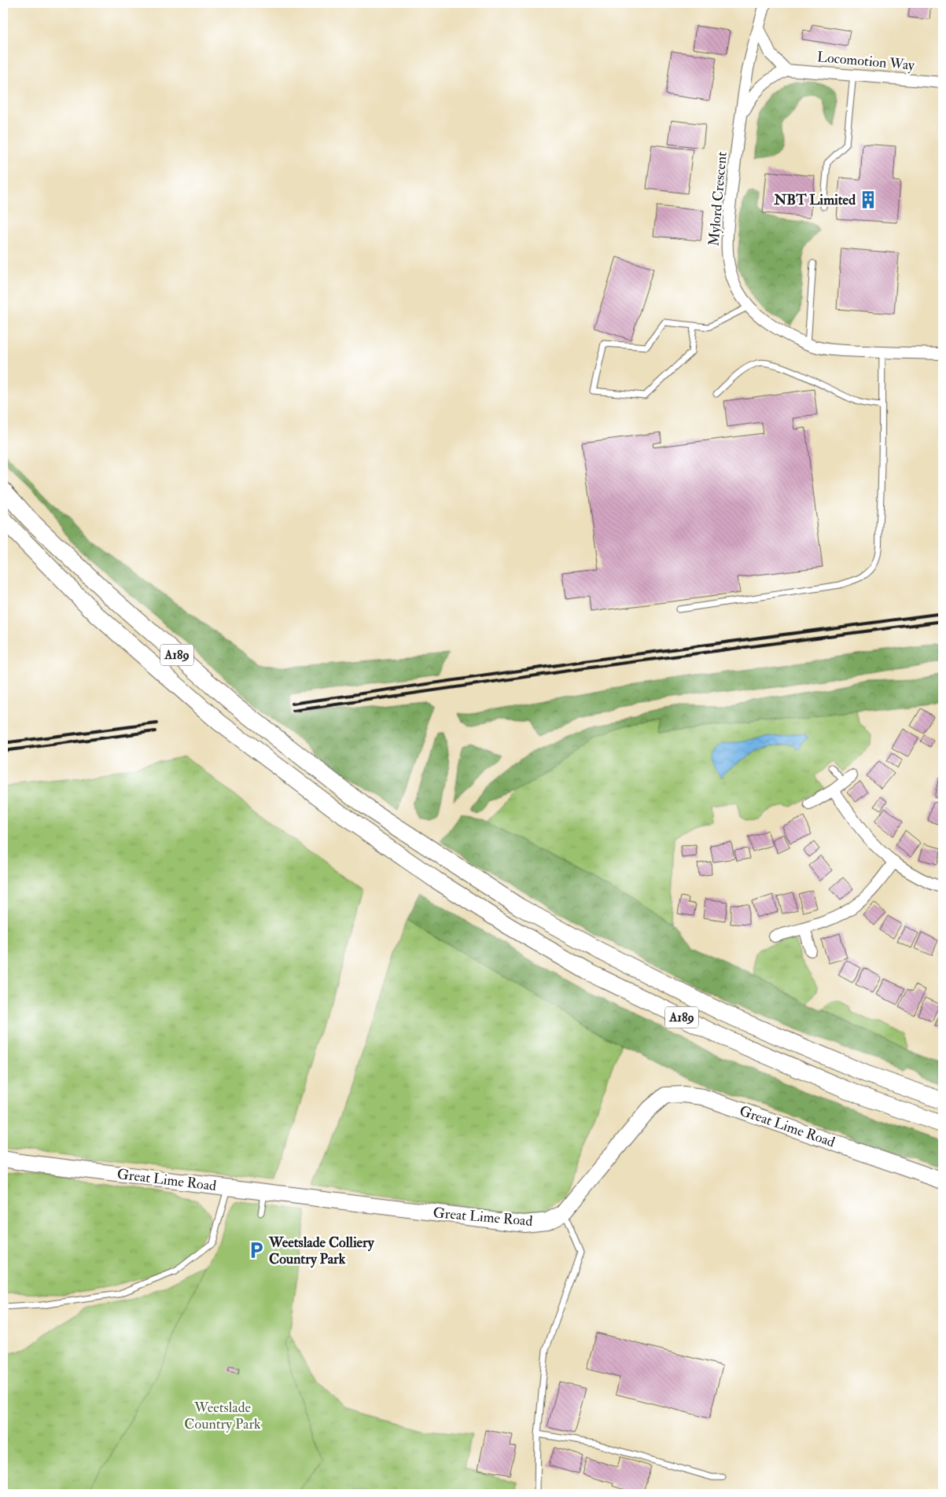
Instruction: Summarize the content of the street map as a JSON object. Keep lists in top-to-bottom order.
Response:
{
  "streets": {
    "main road": ["A189", "Great Lime Road"],
    "street": ["Locomotion Way", "Mylord Crescent"]
  },
  "parks": ["Weetslade Country Park"],
  "places": {
    "building": ["NBT Limited"],
    "parking": ["Weetslade Colliery Country Park"]
  }
}
